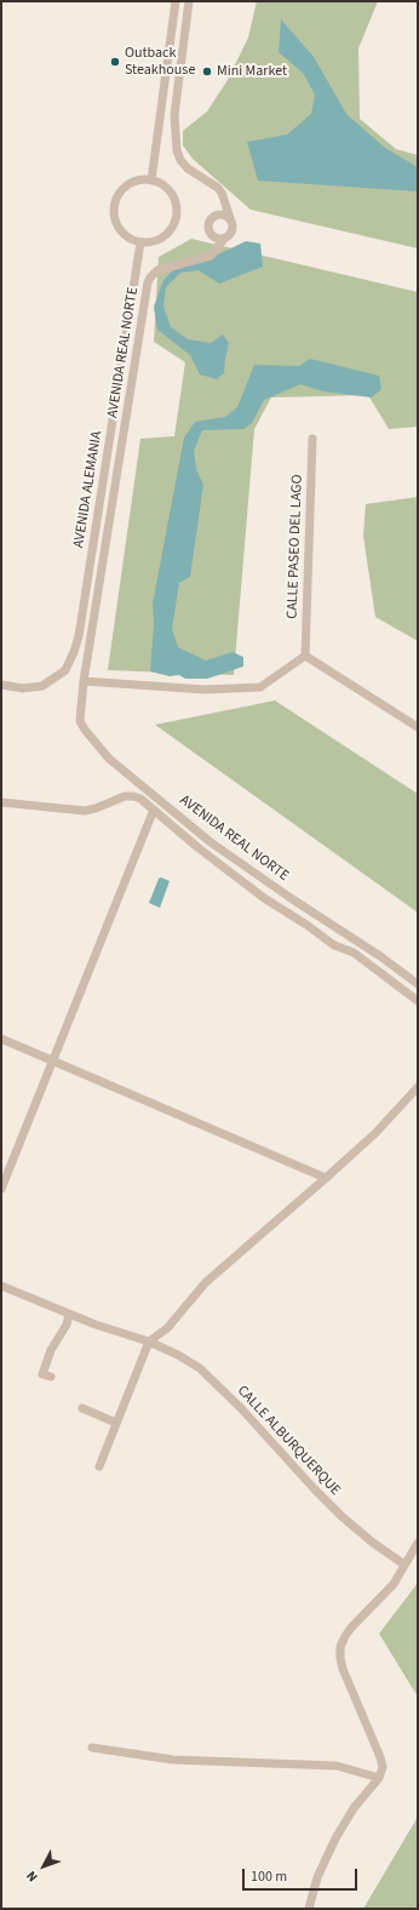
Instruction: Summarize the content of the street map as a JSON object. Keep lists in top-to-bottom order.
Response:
{
  "streets": {
    "street": [
      "AVENIDA REAL NORTE",
      "AVENIDA ALEMANIA",
      "CALLE PASEO DEL LAGO",
      "CALLE ALBURQUERQUE"
    ]
  },
  "places": ["Outback Steakhouse", "Mini Market"],
  "scale_bar": "100 m",
  "north": "bottom left"
}
